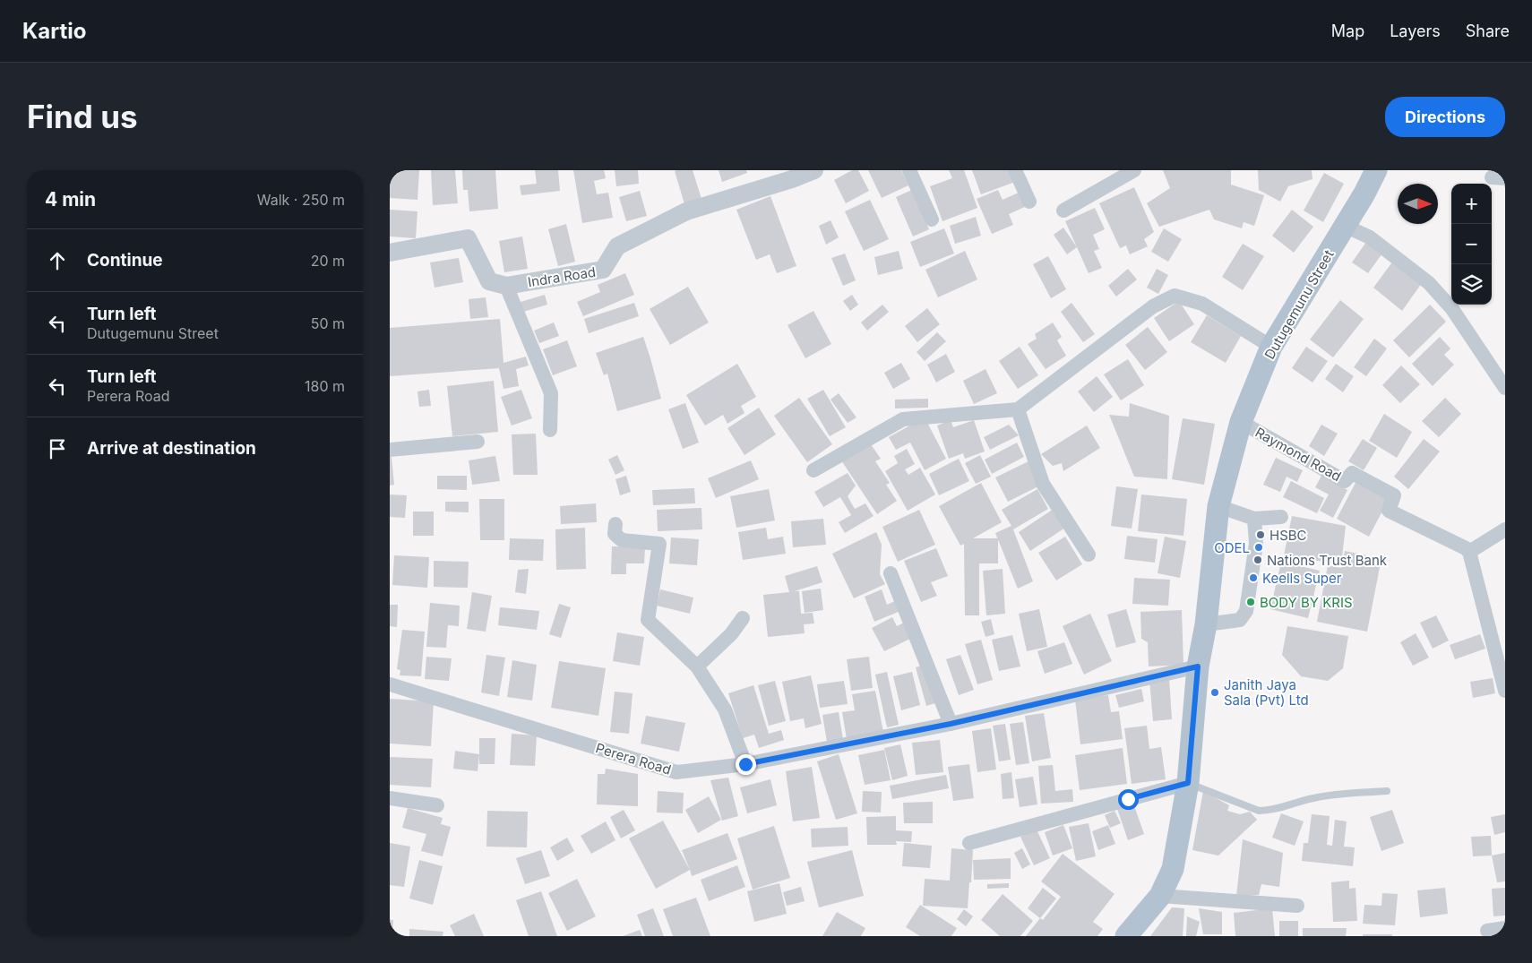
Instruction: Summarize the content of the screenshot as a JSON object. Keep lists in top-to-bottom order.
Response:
{
  "streets": {
    "main road": ["Dutugemunu Street"],
    "street": ["Indra Road", "Raymond Road", "Perera Road"]
  },
  "crossings": [
    ["Dutugemunu Street", "Raymond Road"],
    ["Dutugemunu Street", "Perera Road"]
  ],
  "places": [
    "HSBC",
    "ODEL",
    "Nations Trust Bank",
    "Keells Super",
    "BODY BY KRIS",
    "Janith Jaya Sala (Pvt) Ltd"
  ],
  "north": "right",
  "page": {
    "header": "Kartio",
    "nav": ["Map", "Layers", "Share"],
    "buttons": "Directions",
    "title": "Find us",
    "heading": ["4 min", "Walk · 250 m"],
    "map_buttons": ["+", "−"],
    "list": [
      ["Continue", "20 m"],
      ["Turn left", "Dutugemunu Street", "50 m"],
      ["Turn left", "Perera Road", "180 m"],
      "Arrive at destination"
    ]
  }
}
